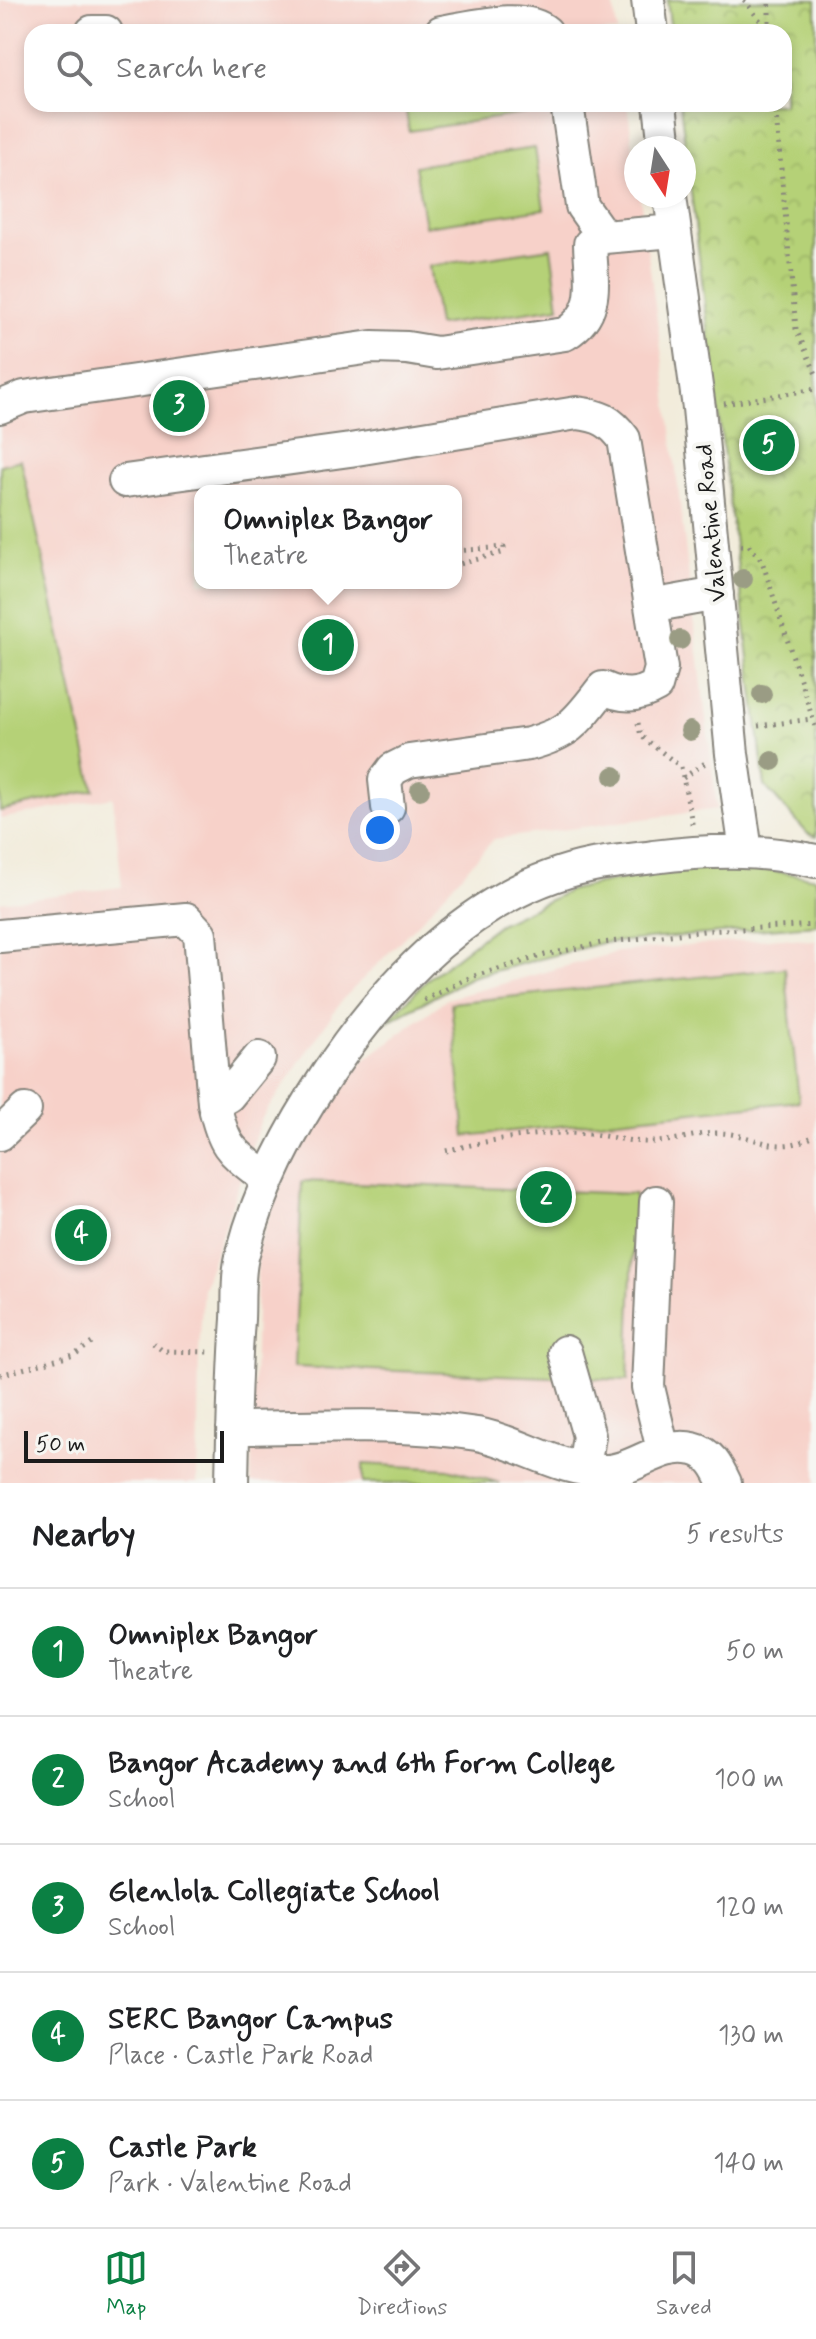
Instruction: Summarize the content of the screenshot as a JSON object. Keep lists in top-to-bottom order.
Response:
{
  "streets": {
    "street": ["Valentine Road"]
  },
  "scale_bar": "50 m",
  "north": "bottom",
  "page": {
    "search": "Search here",
    "pins": [
      "3",
      "5",
      "1",
      "2",
      "4"
    ],
    "popup": ["Omniplex Bangor", "Theatre"],
    "scale": "50 m",
    "heading": ["Nearby", "5 results"],
    "list": [
      {
        "mark": "1",
        "name": "Omniplex Bangor",
        "note": "Theatre",
        "value": "50 m"
      },
      {
        "mark": "2",
        "name": "Bangor Academy and 6th Form College",
        "note": "School",
        "value": "100 m"
      },
      {
        "mark": "3",
        "name": "Glenlola Collegiate School",
        "note": "School",
        "value": "120 m"
      },
      {
        "mark": "4",
        "name": "SERC Bangor Campus",
        "note": "Place · Castle Park Road",
        "value": "130 m"
      },
      {
        "mark": "5",
        "name": "Castle Park",
        "note": "Park · Valentine Road",
        "value": "140 m"
      }
    ],
    "nav": ["Map", "Directions", "Saved"]
  }
}
